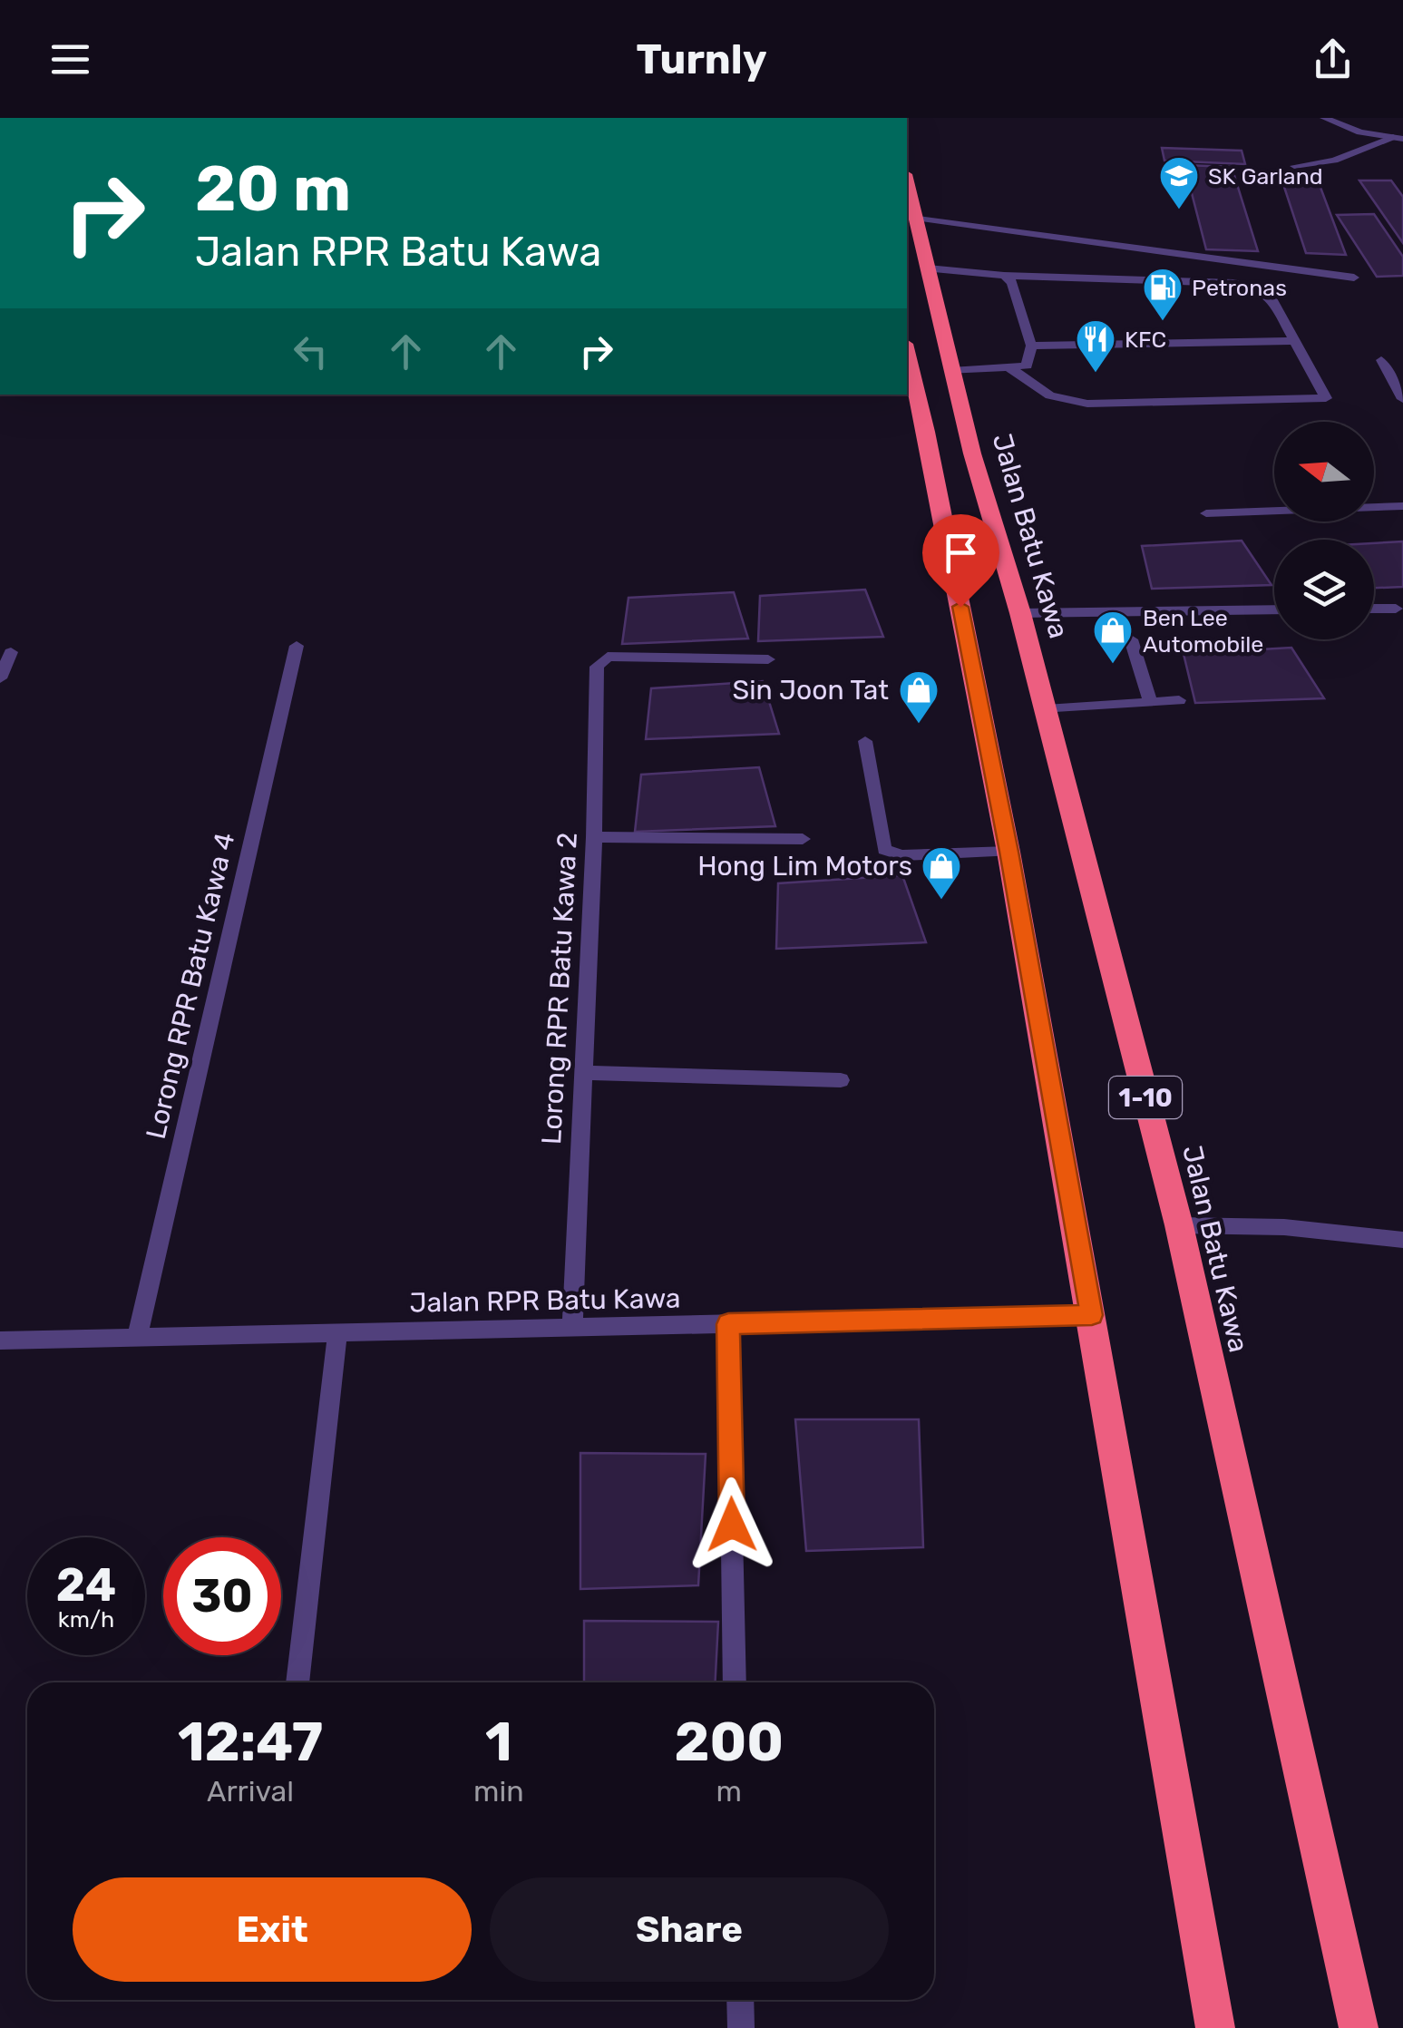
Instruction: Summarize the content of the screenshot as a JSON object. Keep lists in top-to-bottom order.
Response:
{
  "streets": {
    "highway": ["Jalan Batu Kawa", "1-10"],
    "street": ["Lorong RPR Batu Kawa 4", "Lorong RPR Batu Kawa 2", "Jalan RPR Batu Kawa"]
  },
  "crossings": [
    ["Lorong RPR Batu Kawa 4", "Jalan RPR Batu Kawa"],
    ["Lorong RPR Batu Kawa 2", "Jalan RPR Batu Kawa"]
  ],
  "places": {
    "school or university": ["SK Garland"],
    "fuel station": ["Petronas"],
    "restaurant": ["KFC"],
    "shop": ["Ben Lee Automobile", "Sin Joon Tat", "Hong Lim Motors"]
  },
  "north": "left",
  "page": {
    "header": "Turnly",
    "turn": ["20 m", "Jalan RPR Batu Kawa"],
    "speed": "24 km/h",
    "limit": "30",
    "eta": [
      "12:47",
      "Arrival",
      "1",
      "min",
      "200",
      "m"
    ],
    "buttons": ["Exit", "Share"]
  }
}
